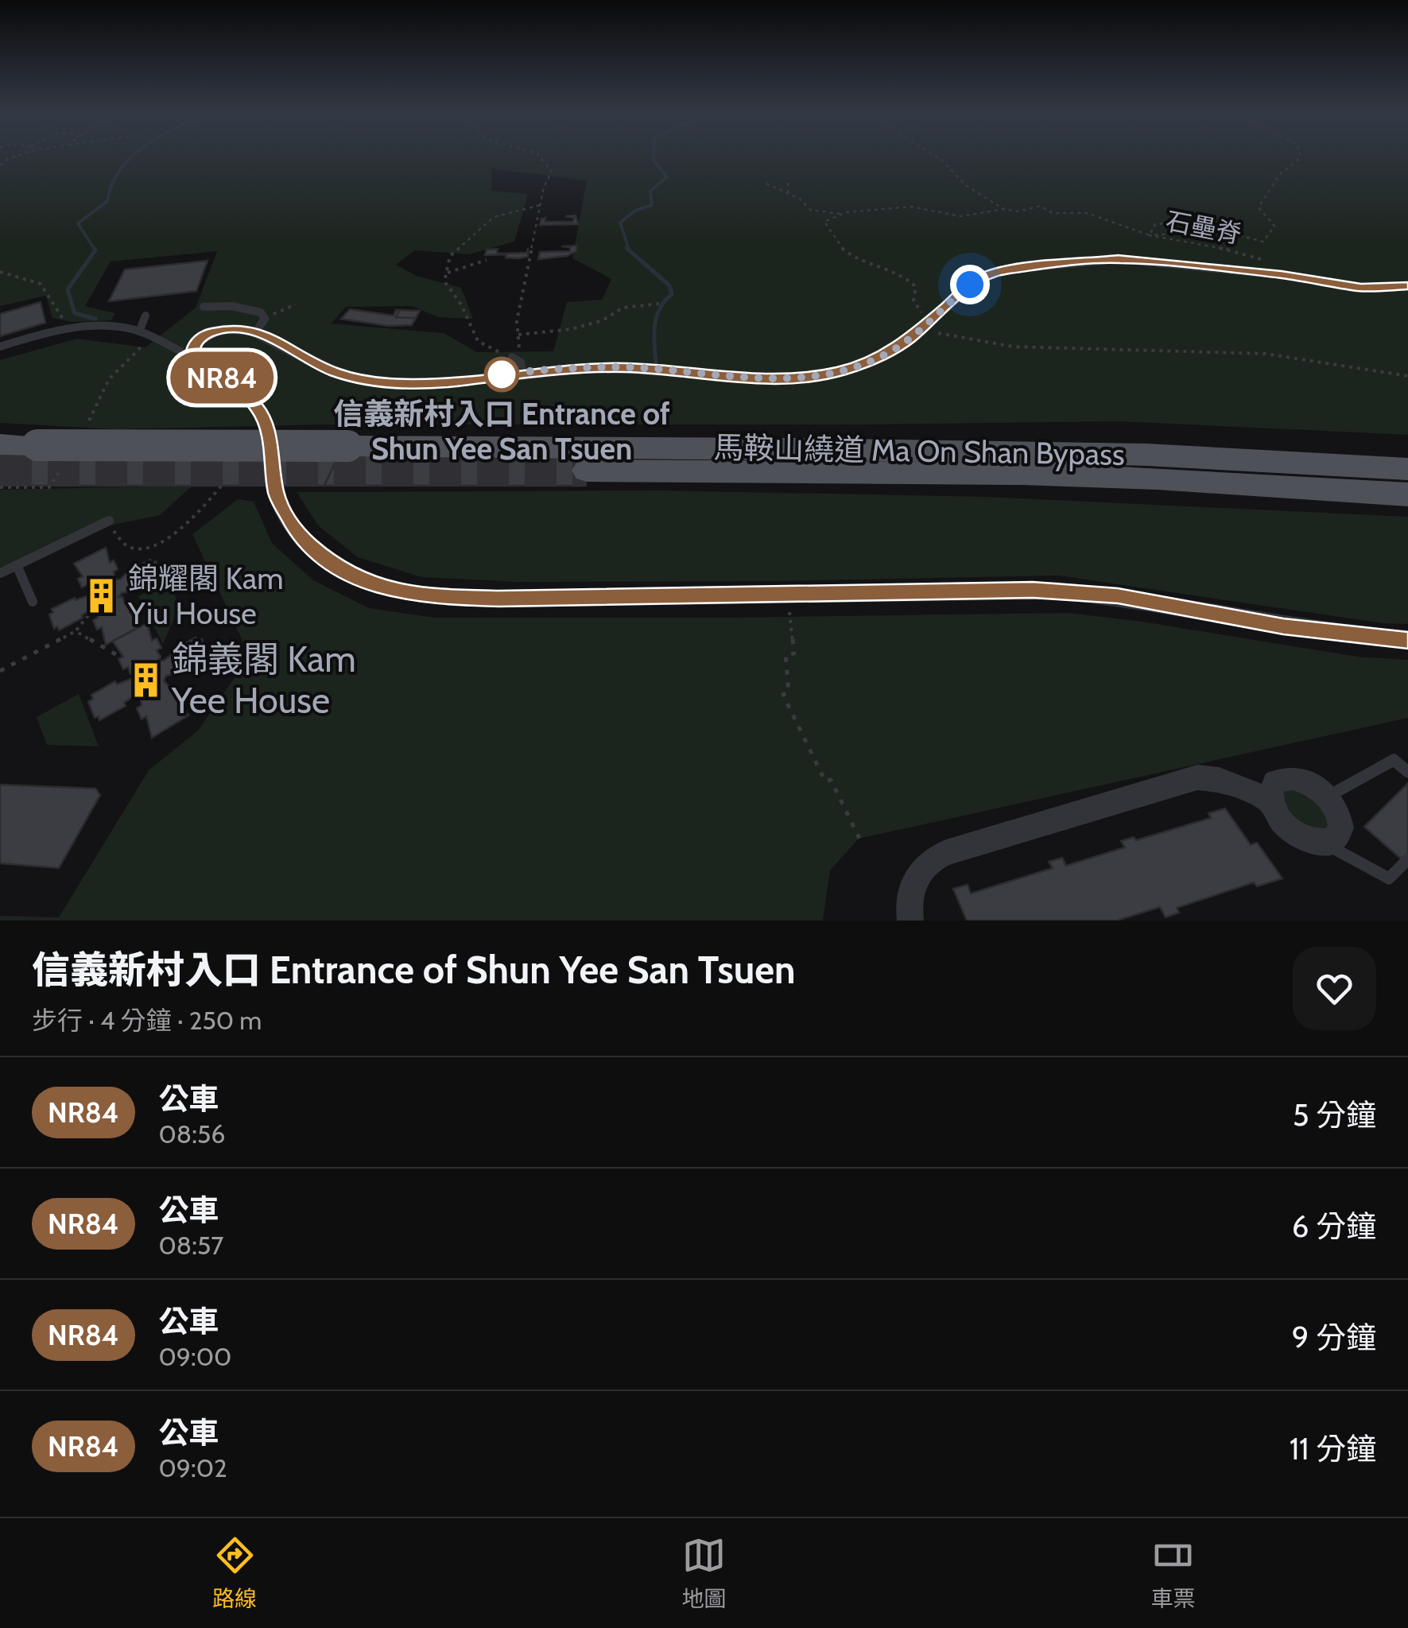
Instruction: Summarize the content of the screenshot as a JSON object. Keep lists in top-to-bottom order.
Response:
{
  "streets": {
    "main road": ["馬鞍山繞道 Ma On Shan Bypass"],
    "path": ["石壘脊"]
  },
  "places": {
    "other": ["信義新村入口 Entrance of Shun Yee San Tsuen"],
    "building": ["錦耀閣 Kam Yiu House", "錦義閣 Kam Yee House"]
  },
  "lines": ["bus line NR84"],
  "page": {
    "on_map": "NR84",
    "heading": ["信義新村入口 Entrance of Shun Yee San Tsuen", "步行 · 4 分鐘 · 250 m"],
    "list": [
      {
        "mark": "NR84",
        "name": "公車",
        "note": "08:56",
        "value": "5 分鐘"
      },
      {
        "mark": "NR84",
        "name": "公車",
        "note": "08:57",
        "value": "6 分鐘"
      },
      {
        "mark": "NR84",
        "name": "公車",
        "note": "09:00",
        "value": "9 分鐘"
      },
      {
        "mark": "NR84",
        "name": "公車",
        "note": "09:02",
        "value": "11 分鐘"
      }
    ],
    "tabs": ["路線", "地圖", "車票"]
  }
}
